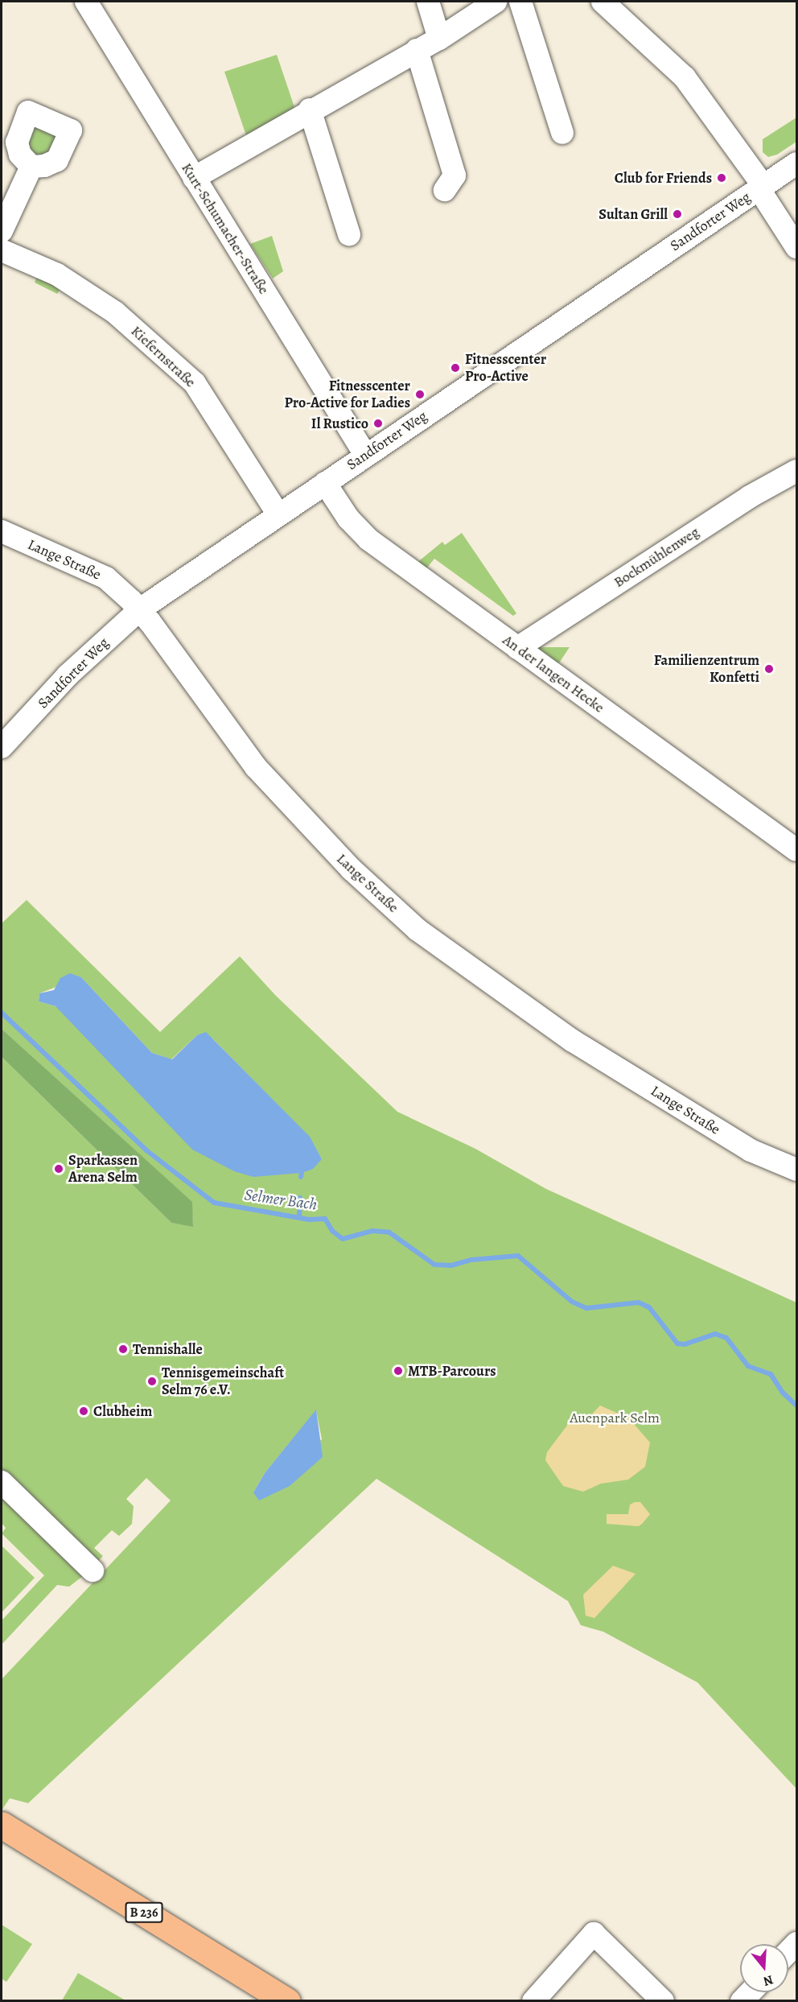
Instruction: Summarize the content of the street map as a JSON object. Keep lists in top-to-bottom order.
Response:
{
  "streets": {
    "main road": ["B 236"],
    "street": [
      "Sandforter Weg",
      "Kurt-Schumacher-Straße",
      "Kiefernstraße",
      "Bockmühlenweg",
      "Lange Straße",
      "An der langen Hecke"
    ]
  },
  "crossings": [
    ["Sandforter Weg", "Kurt-Schumacher-Straße"],
    ["Sandforter Weg", "Kiefernstraße"],
    ["Sandforter Weg", "Lange Straße"],
    ["Sandforter Weg", "An der langen Hecke"],
    ["Bockmühlenweg", "An der langen Hecke"]
  ],
  "water": ["Selmer Bach"],
  "parks": ["Auenpark Selm"],
  "places": [
    "Club for Friends",
    "Sultan Grill",
    "Fitnesscenter Pro-Active",
    "Fitnesscenter Pro-Active for Ladies",
    "Il Rustico",
    "Familienzentrum Konfetti",
    "Sparkassen Arena Selm",
    "Tennishalle",
    "MTB-Parcours",
    "Tennisgemeinschaft Selm 76 e.V.",
    "Clubheim"
  ],
  "north": "bottom"
}
